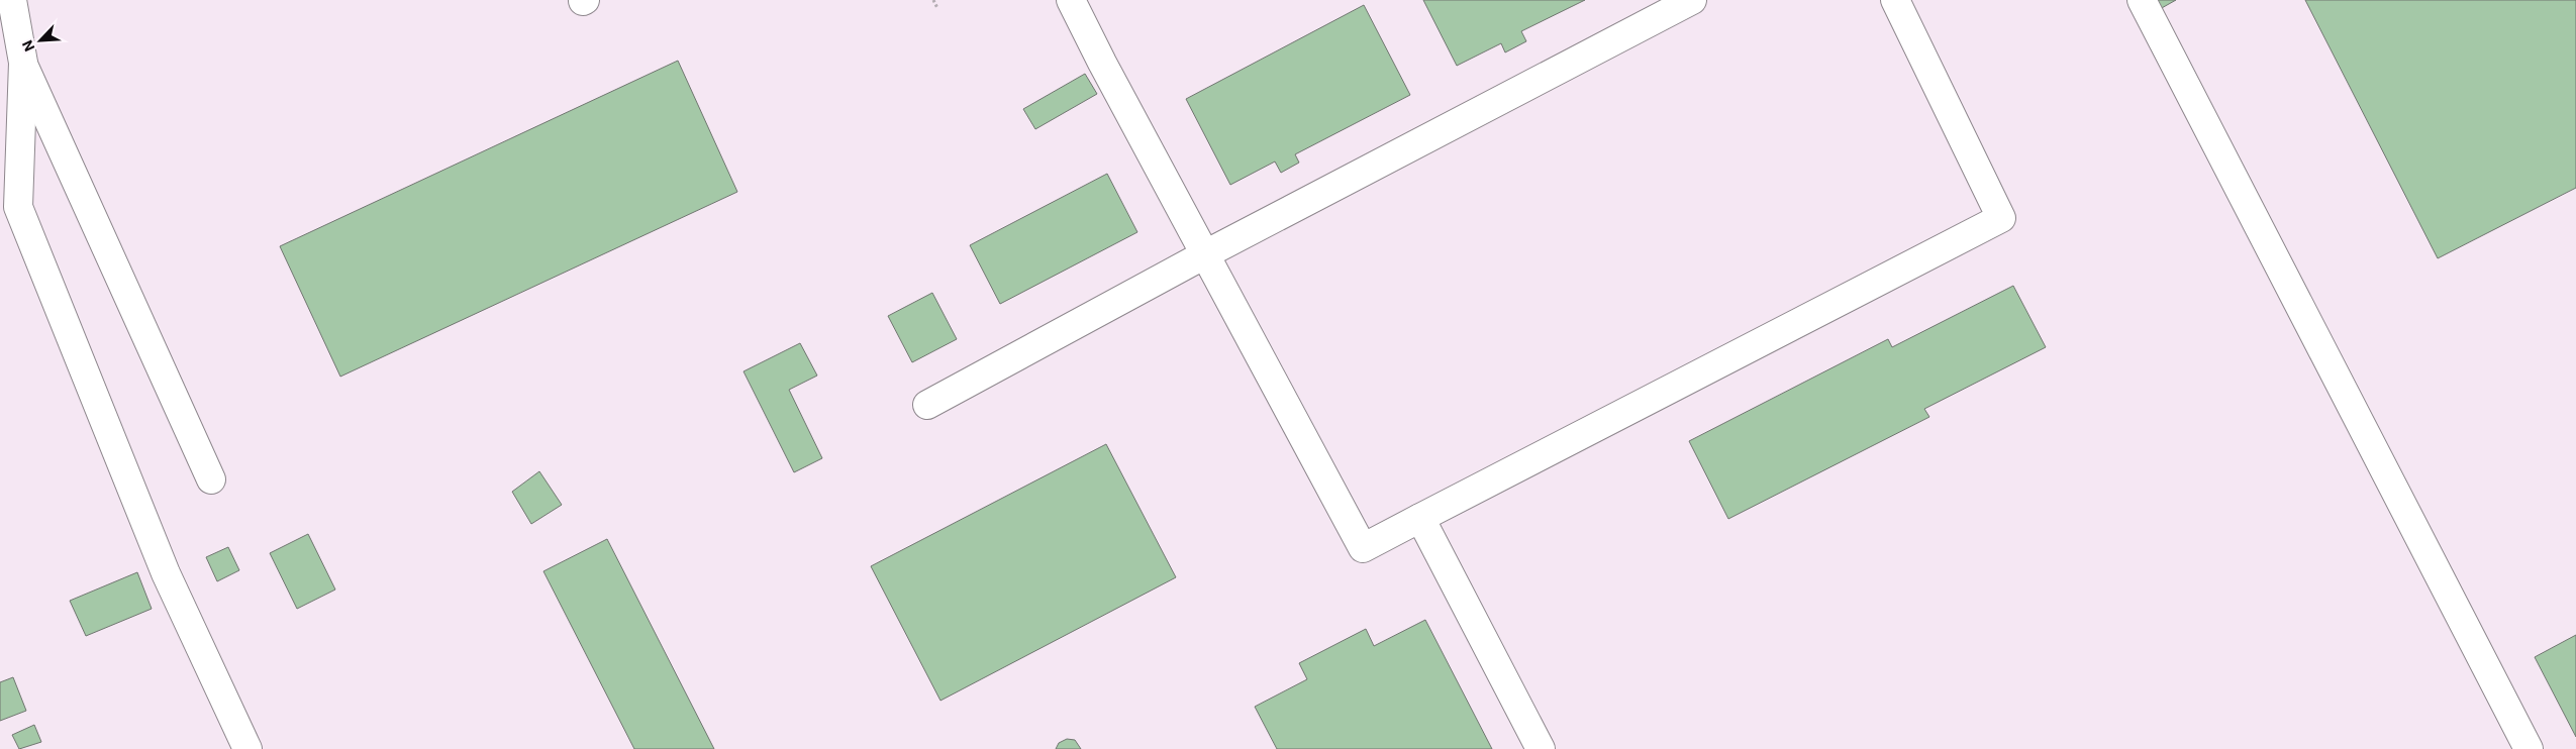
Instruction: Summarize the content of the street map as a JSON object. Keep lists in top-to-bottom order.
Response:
{
  "north": "bottom left"
}
